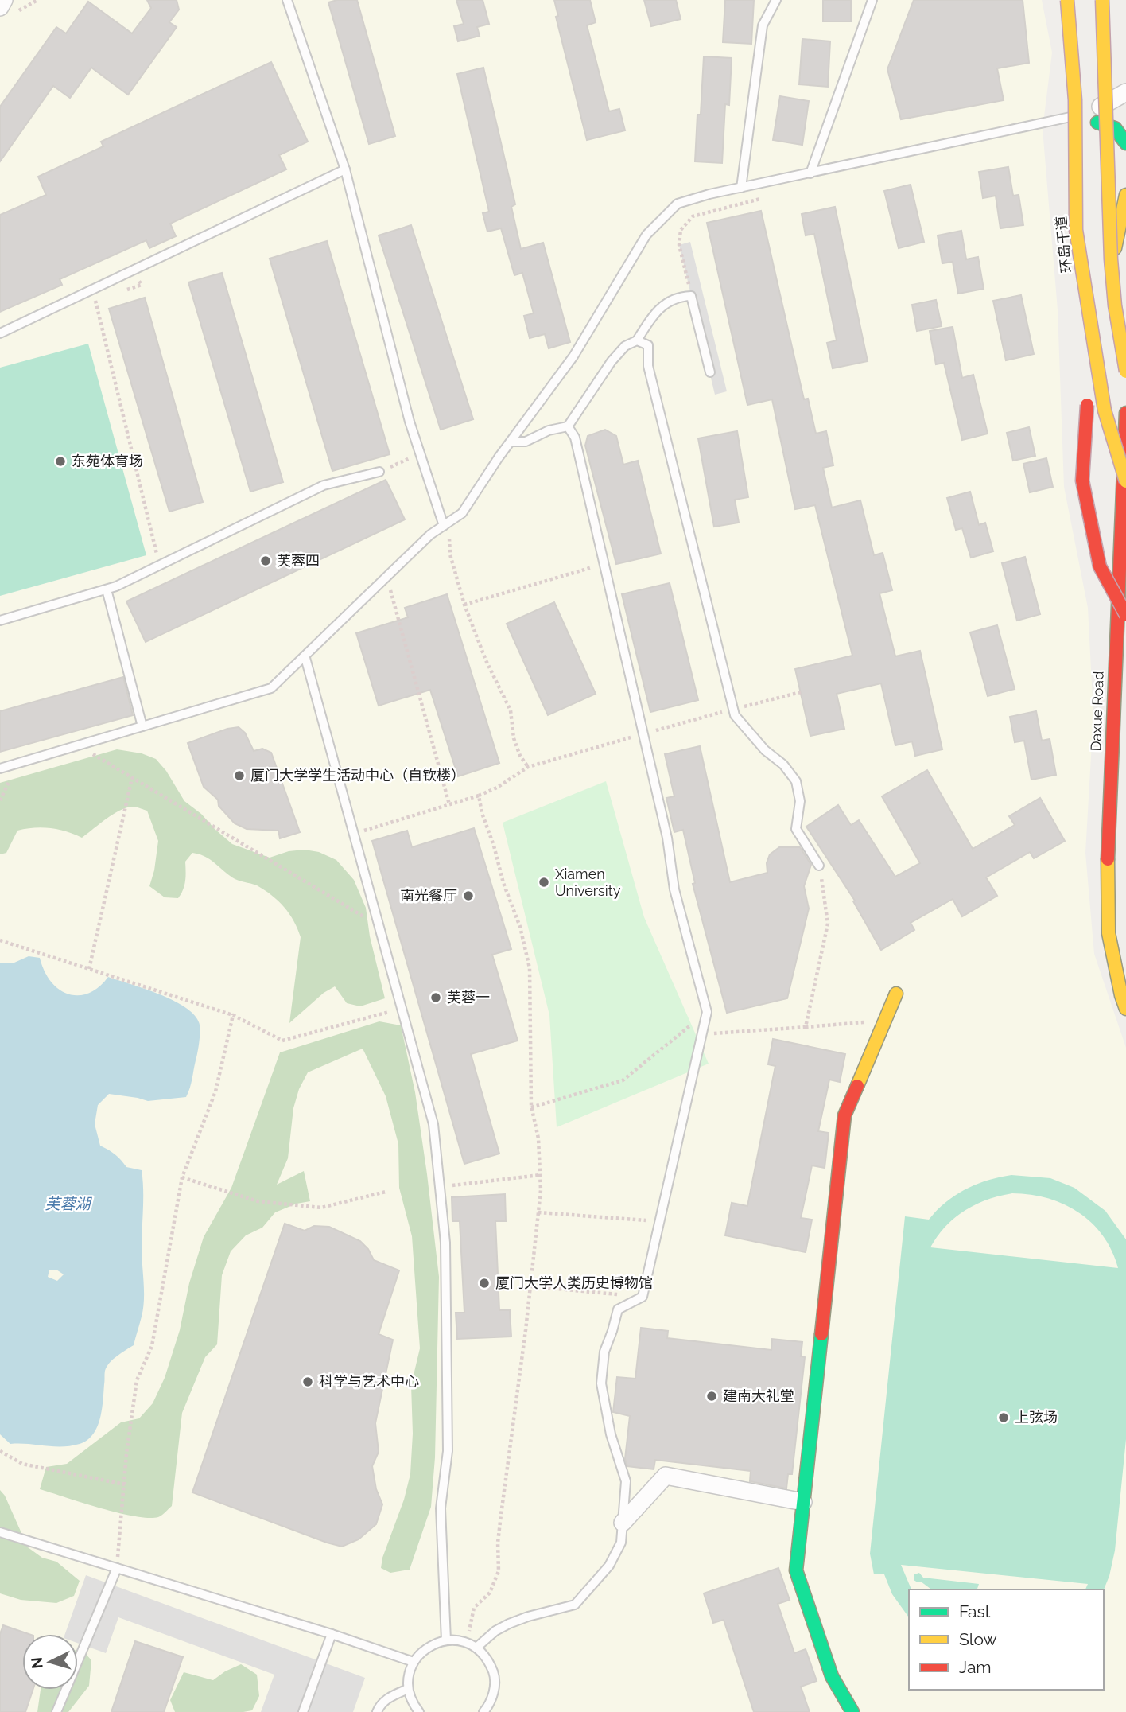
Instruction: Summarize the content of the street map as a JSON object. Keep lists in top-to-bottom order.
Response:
{
  "streets": {
    "main road": ["环岛干道", "Daxue Road"]
  },
  "water": ["芙蓉湖"],
  "places": [
    "东苑体育场",
    "芙蓉四",
    "厦门大学学生活动中心（自钦楼）",
    "Xiamen University",
    "南光餐厅",
    "芙蓉一",
    "厦门大学人类历史博物馆",
    "科学与艺术中心",
    "建南大礼堂",
    "上弦场"
  ],
  "legend": ["Fast", "Slow", "Jam"],
  "north": "left"
}
